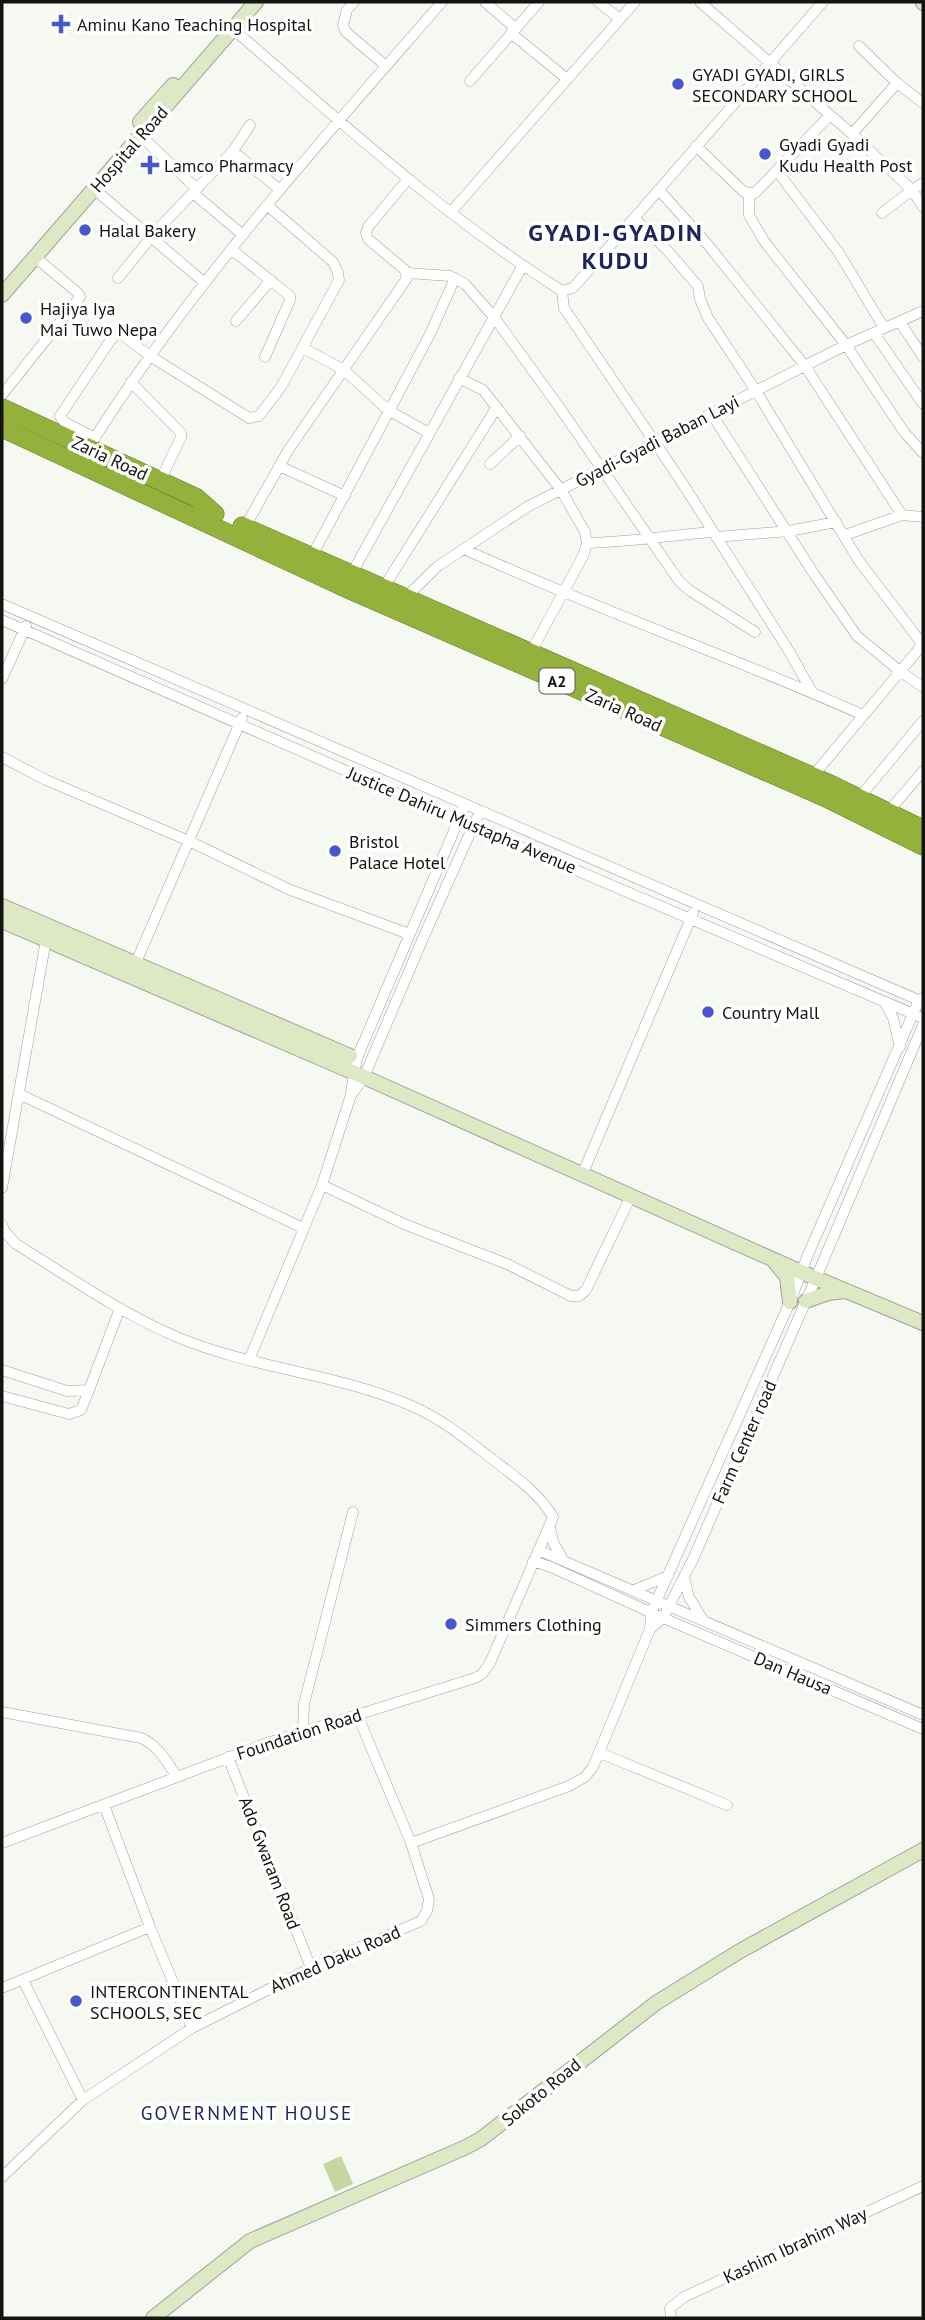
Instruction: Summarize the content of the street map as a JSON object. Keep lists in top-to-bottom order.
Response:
{
  "streets": {
    "highway": ["Zaria Road", "A2"],
    "street": [
      "Hospital Road",
      "Gyadi-Gyadi Baban Layi",
      "Justice Dahiru Mustapha Avenue",
      "Farm Center road",
      "Dan Hausa",
      "Foundation Road",
      "Ado Gwaram Road",
      "Ahmed Daku Road",
      "Sokoto Road",
      "Kashim Ibrahim Way"
    ]
  },
  "crossings": [
    ["Gyadi-Gyadi Baban Layi", "Zaria Road"],
    ["Zaria Road", "A2"],
    ["Farm Center road", "Dan Hausa"],
    ["Dan Hausa", "Foundation Road"],
    ["Foundation Road", "Ado Gwaram Road"],
    ["Foundation Road", "Ahmed Daku Road"],
    ["Ado Gwaram Road", "Ahmed Daku Road"]
  ],
  "districts": ["GYADI-GYADIN KUDU", "GOVERNMENT HOUSE"],
  "places": {
    "health": ["Aminu Kano Teaching Hospital", "Lamco Pharmacy"],
    "other": [
      "GYADI GYADI, GIRLS SECONDARY SCHOOL",
      "Gyadi Gyadi Kudu Health Post",
      "Halal Bakery",
      "Hajiya Iya Mai Tuwo Nepa",
      "Bristol Palace Hotel",
      "Country Mall",
      "Simmers Clothing",
      "INTERCONTINENTAL SCHOOLS, SEC"
    ]
  }
}
